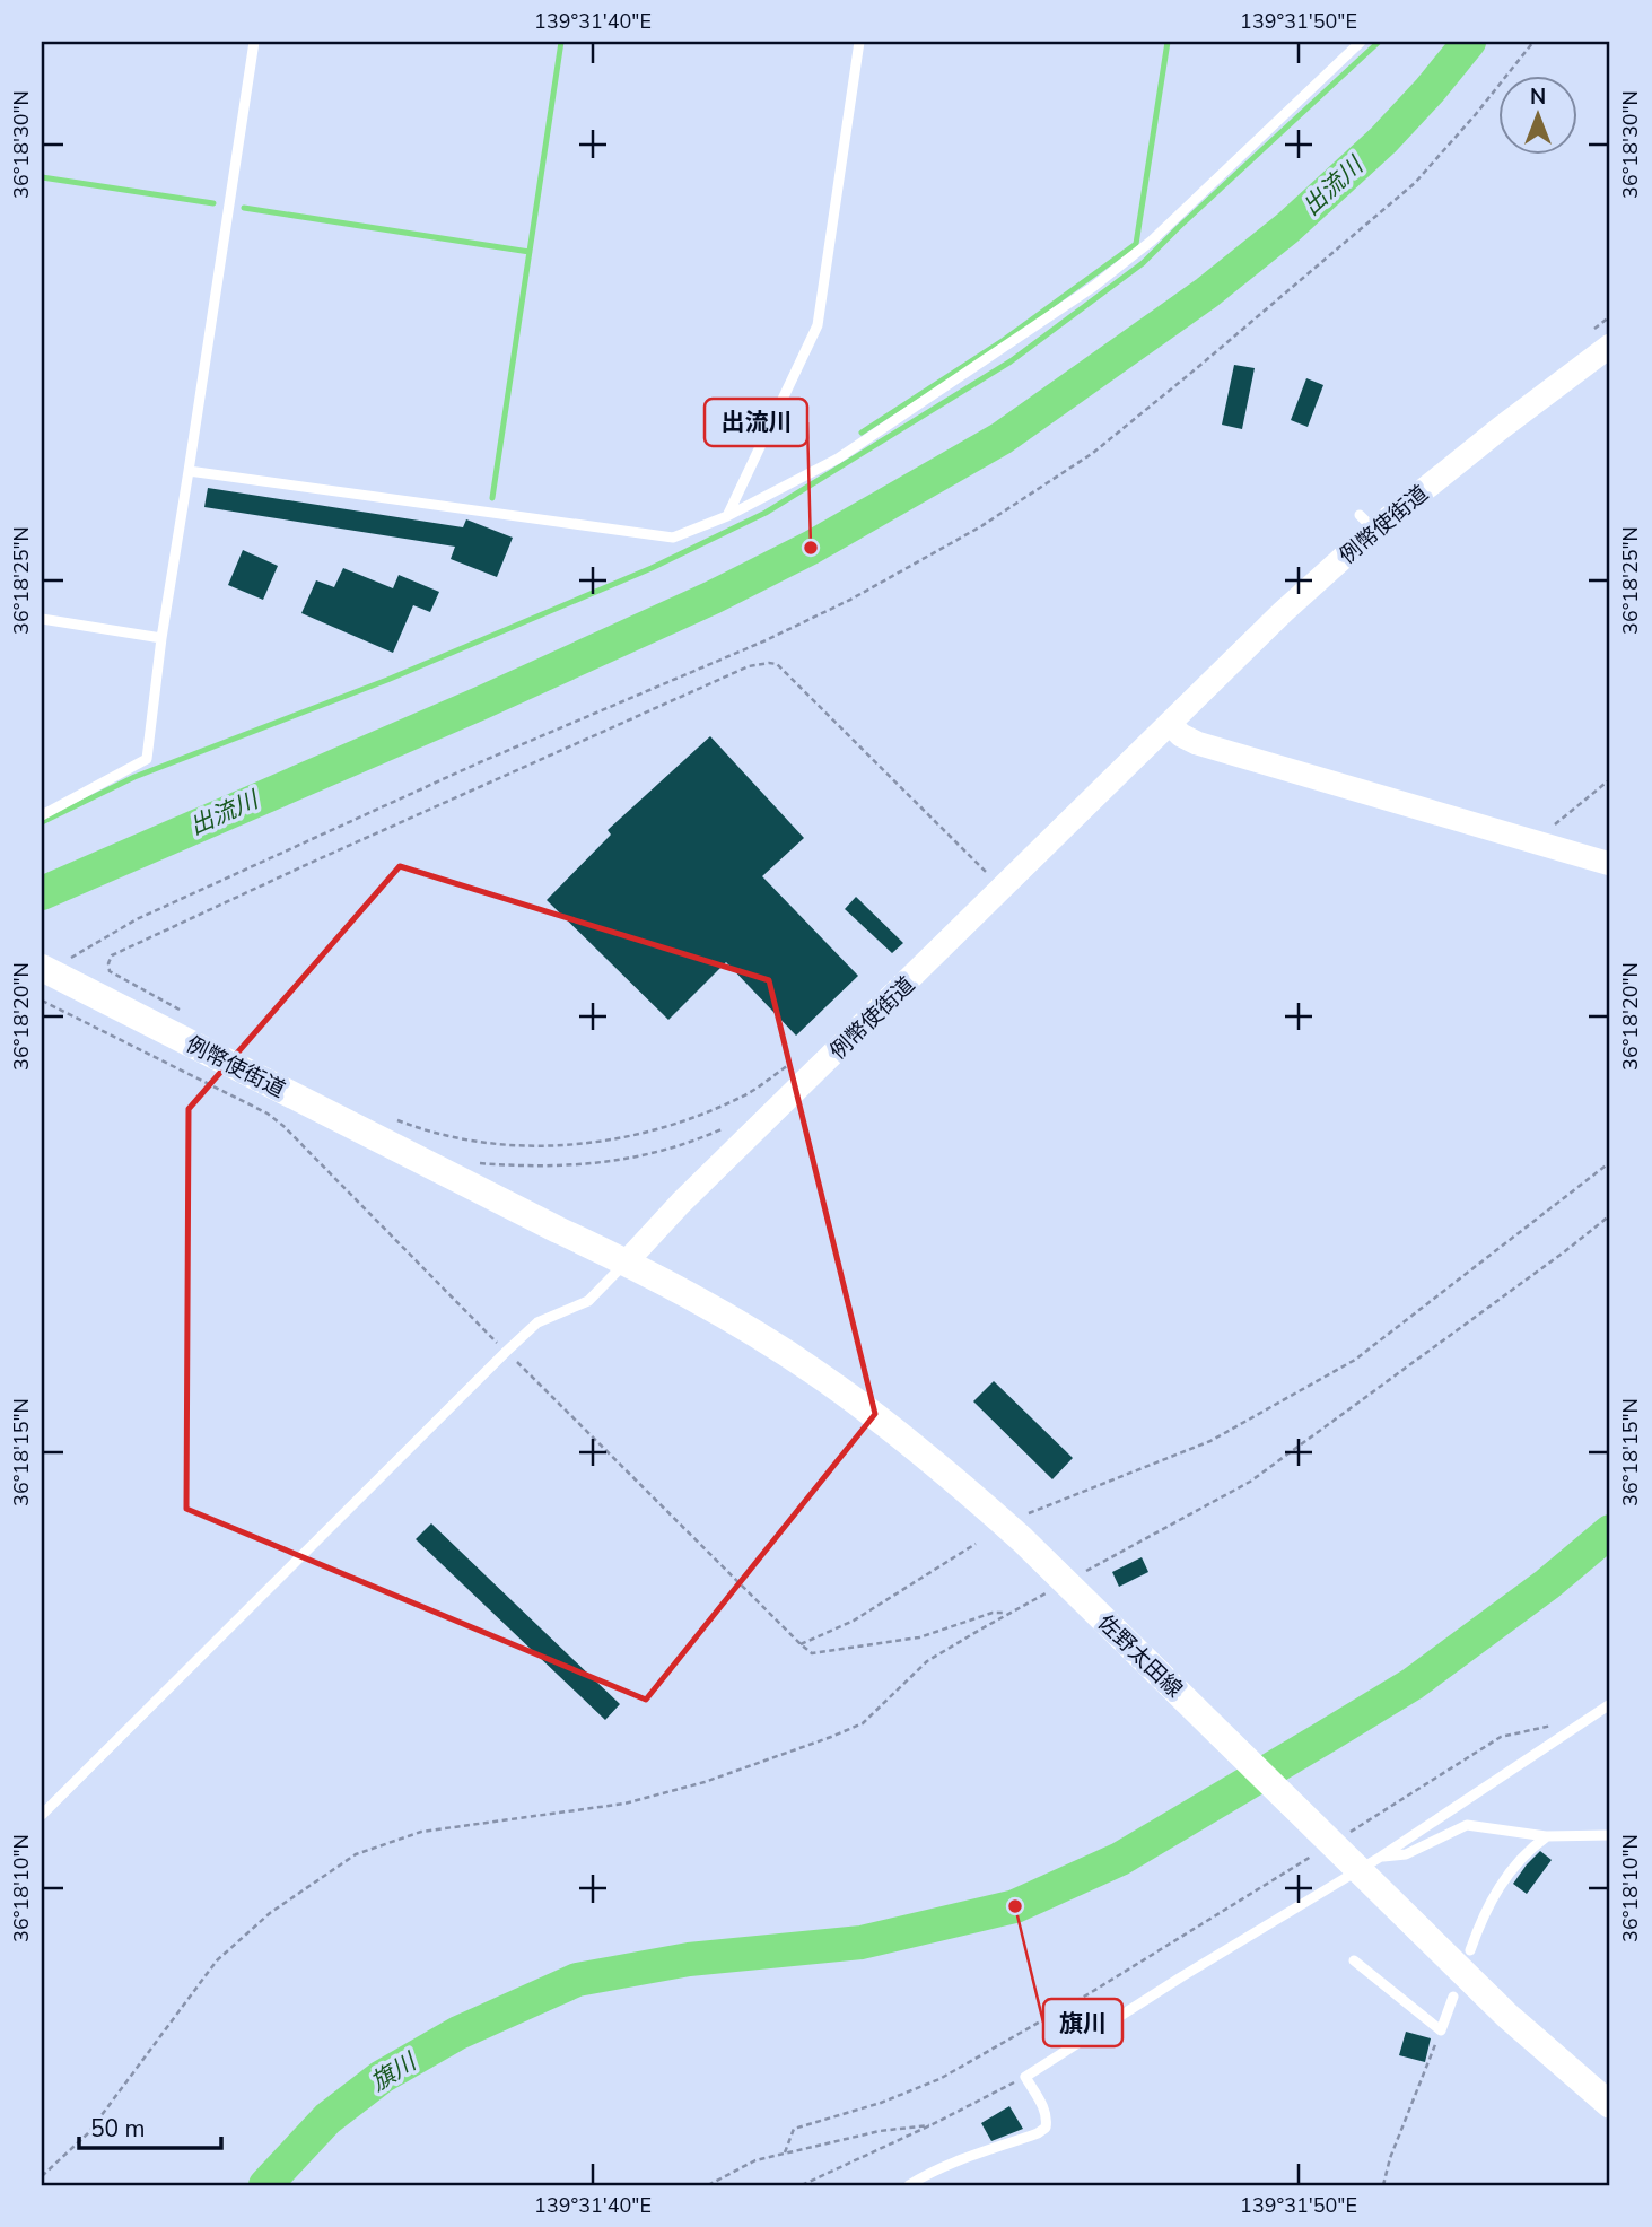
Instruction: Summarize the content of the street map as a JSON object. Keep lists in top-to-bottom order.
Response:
{
  "streets": {
    "main road": ["例幣使街道", "佐野太田線"]
  },
  "crossings": [
    ["例幣使街道", "佐野太田線"]
  ],
  "water": ["出流川", "旗川"],
  "places": ["出流川", "旗川"],
  "scale_bar": "50 m",
  "north": "top",
  "coordinates": [
    "139°31'40\"E",
    "139°31'50\"E",
    "36°18'30\"N",
    "36°18'25\"N",
    "36°18'20\"N",
    "36°18'15\"N",
    "36°18'10\"N"
  ]
}
